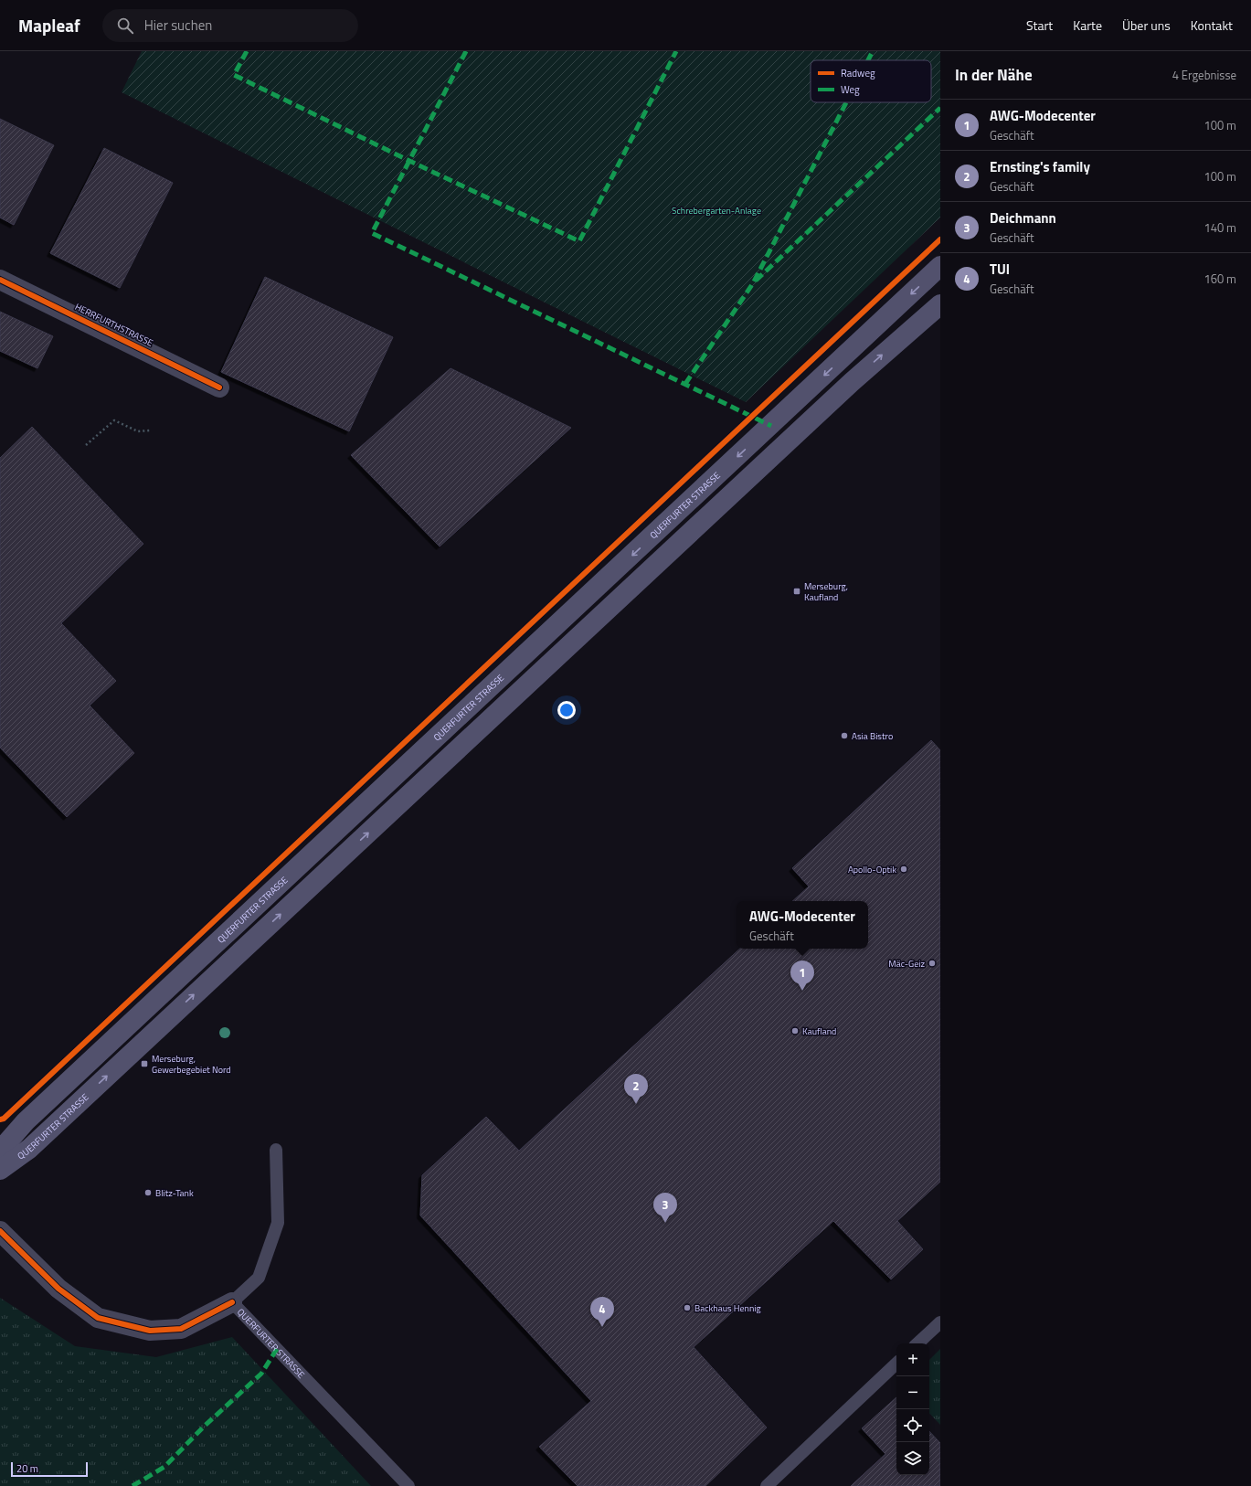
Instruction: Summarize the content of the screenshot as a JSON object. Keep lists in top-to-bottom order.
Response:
{
  "streets": {
    "main road": ["QUERFURTER STRASSE"],
    "street": ["HERRFURTHSTRASSE"]
  },
  "parks": ["Schrebergarten-Anlage"],
  "places": {
    "transit": ["Merseburg, Kaufland", "Merseburg, Gewerbegebiet Nord"],
    "other": [
      "Asia Bistro",
      "Apollo-Optik",
      "Mäc-Geiz",
      "Kaufland",
      "Blitz-Tank",
      "Backhaus Hennig"
    ]
  },
  "legend": ["Radweg", "Weg"],
  "scale_bar": "20 m",
  "page": {
    "header": "Mapleaf",
    "search": "Hier suchen",
    "nav": [
      "Start",
      "Karte",
      "Über uns",
      "Kontakt"
    ],
    "heading": ["In der Nähe", "4 Ergebnisse"],
    "list": [
      {
        "mark": "1",
        "name": "AWG-Modecenter",
        "note": "Geschäft",
        "value": "100 m"
      },
      {
        "mark": "2",
        "name": "Ernsting's family",
        "note": "Geschäft",
        "value": "100 m"
      },
      {
        "mark": "3",
        "name": "Deichmann",
        "note": "Geschäft",
        "value": "140 m"
      },
      {
        "mark": "4",
        "name": "TUI",
        "note": "Geschäft",
        "value": "160 m"
      }
    ],
    "popup": ["AWG-Modecenter", "Geschäft"],
    "pins": [
      "1",
      "2",
      "3",
      "4"
    ],
    "map_buttons": ["+", "−"],
    "scale": "20 m"
  }
}
